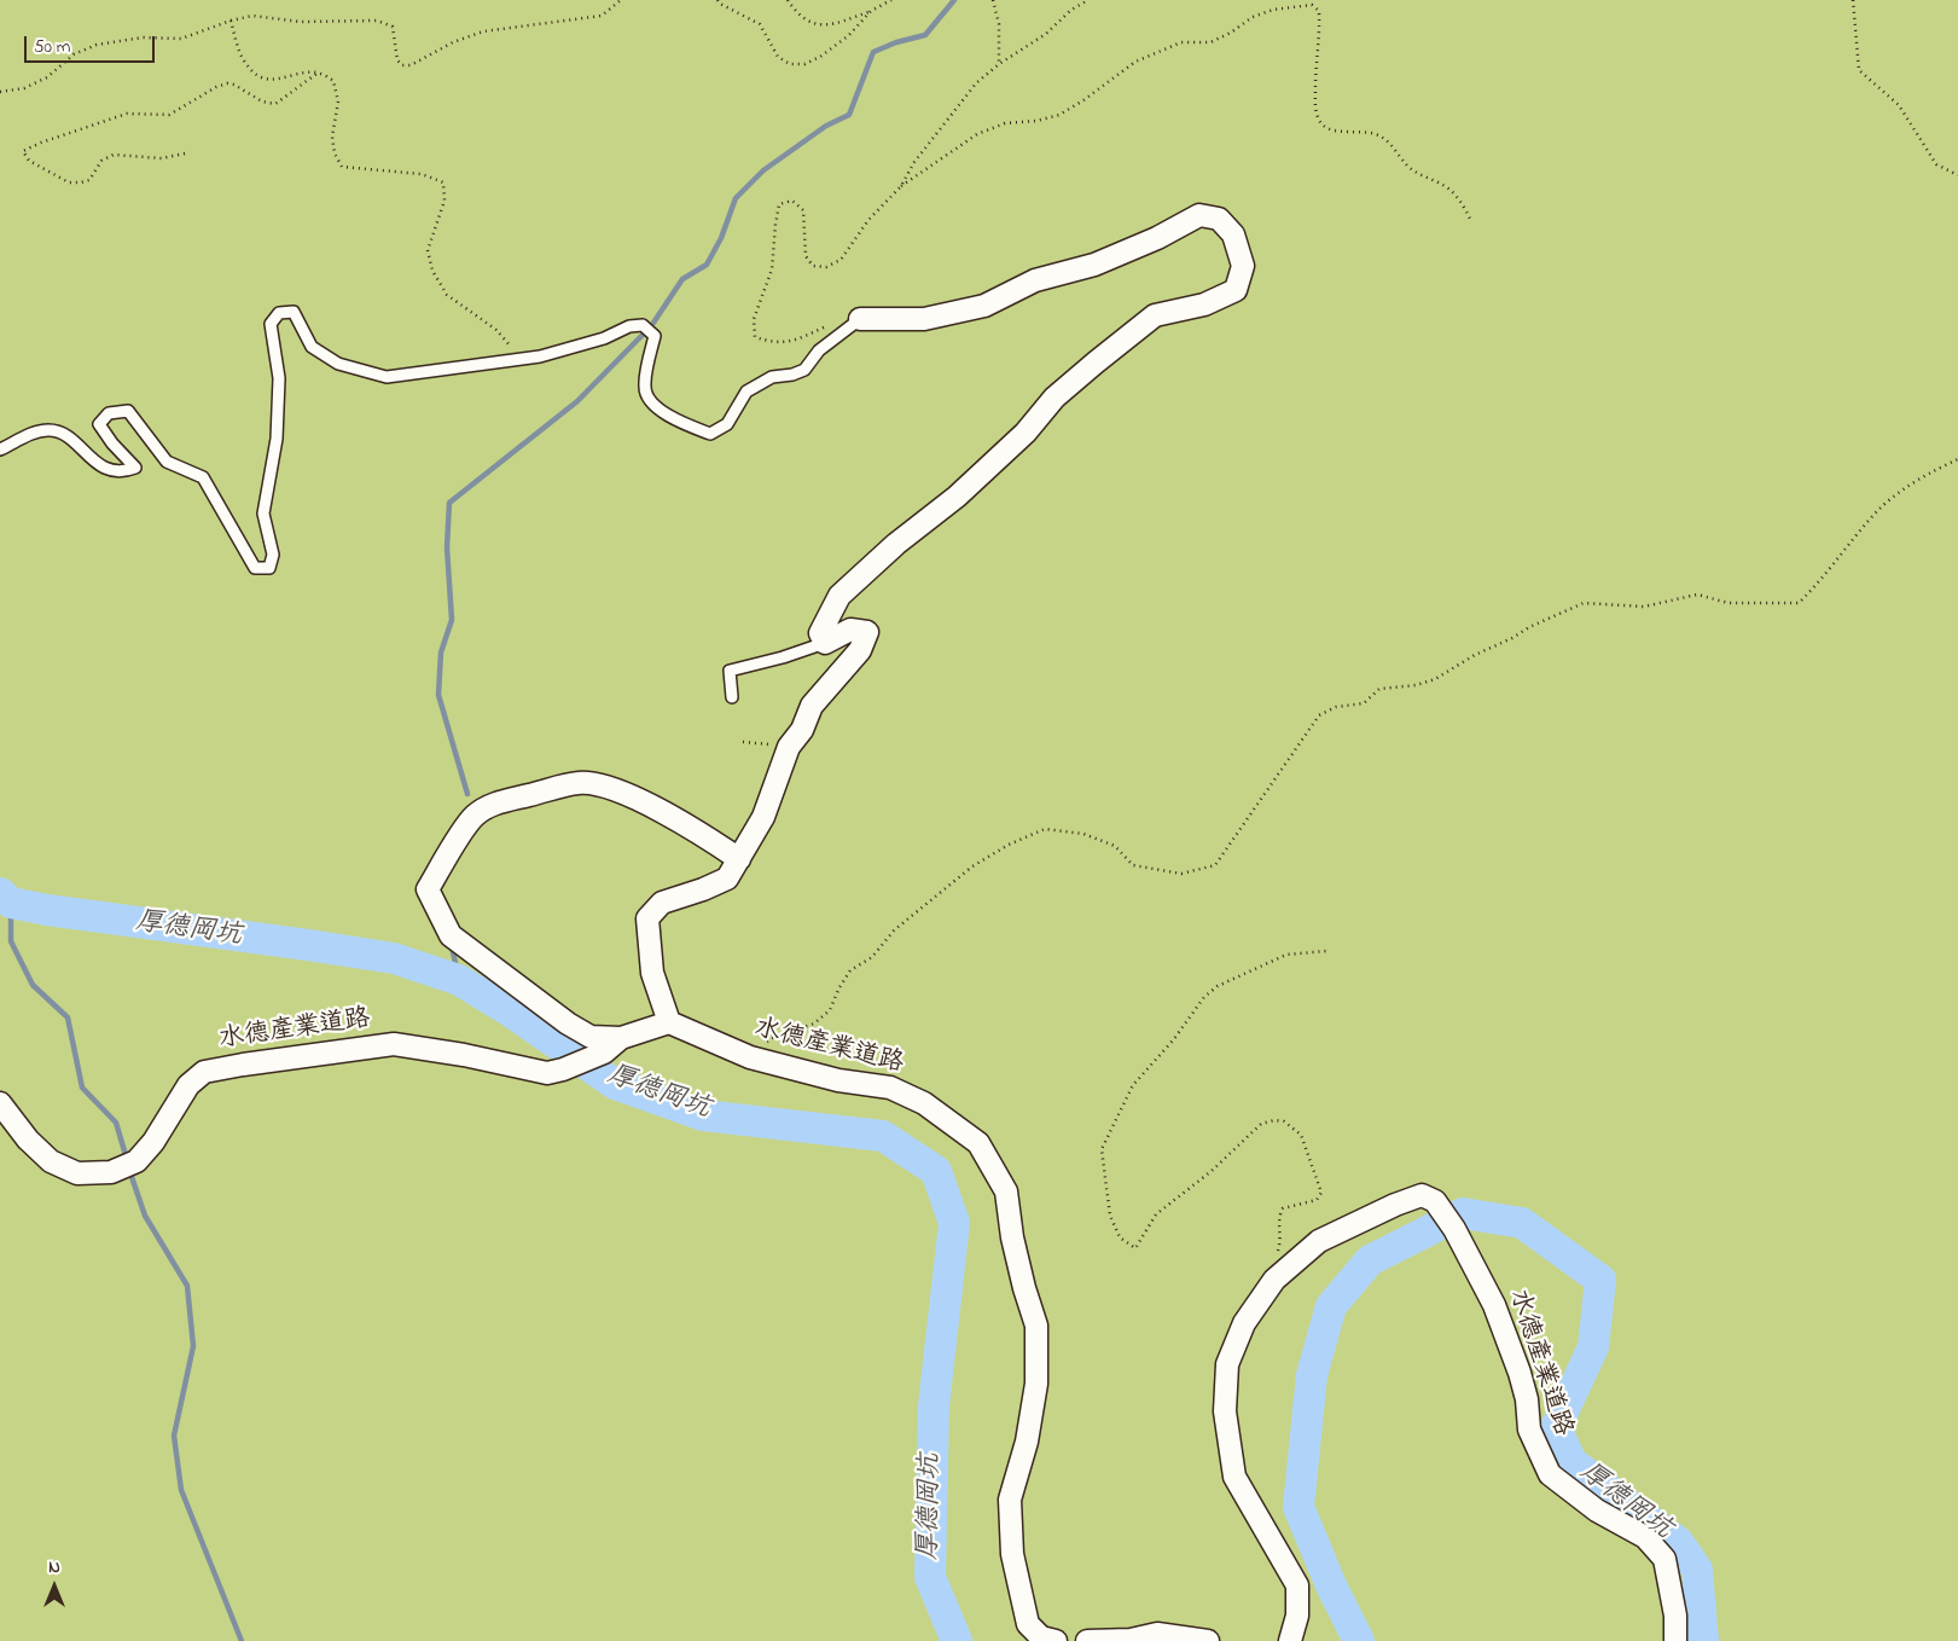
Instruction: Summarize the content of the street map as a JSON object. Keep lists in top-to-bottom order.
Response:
{
  "streets": {
    "street": ["水德產業道路"]
  },
  "water": ["厚德岡坑"],
  "scale_bar": "50 m",
  "north": "top"
}
